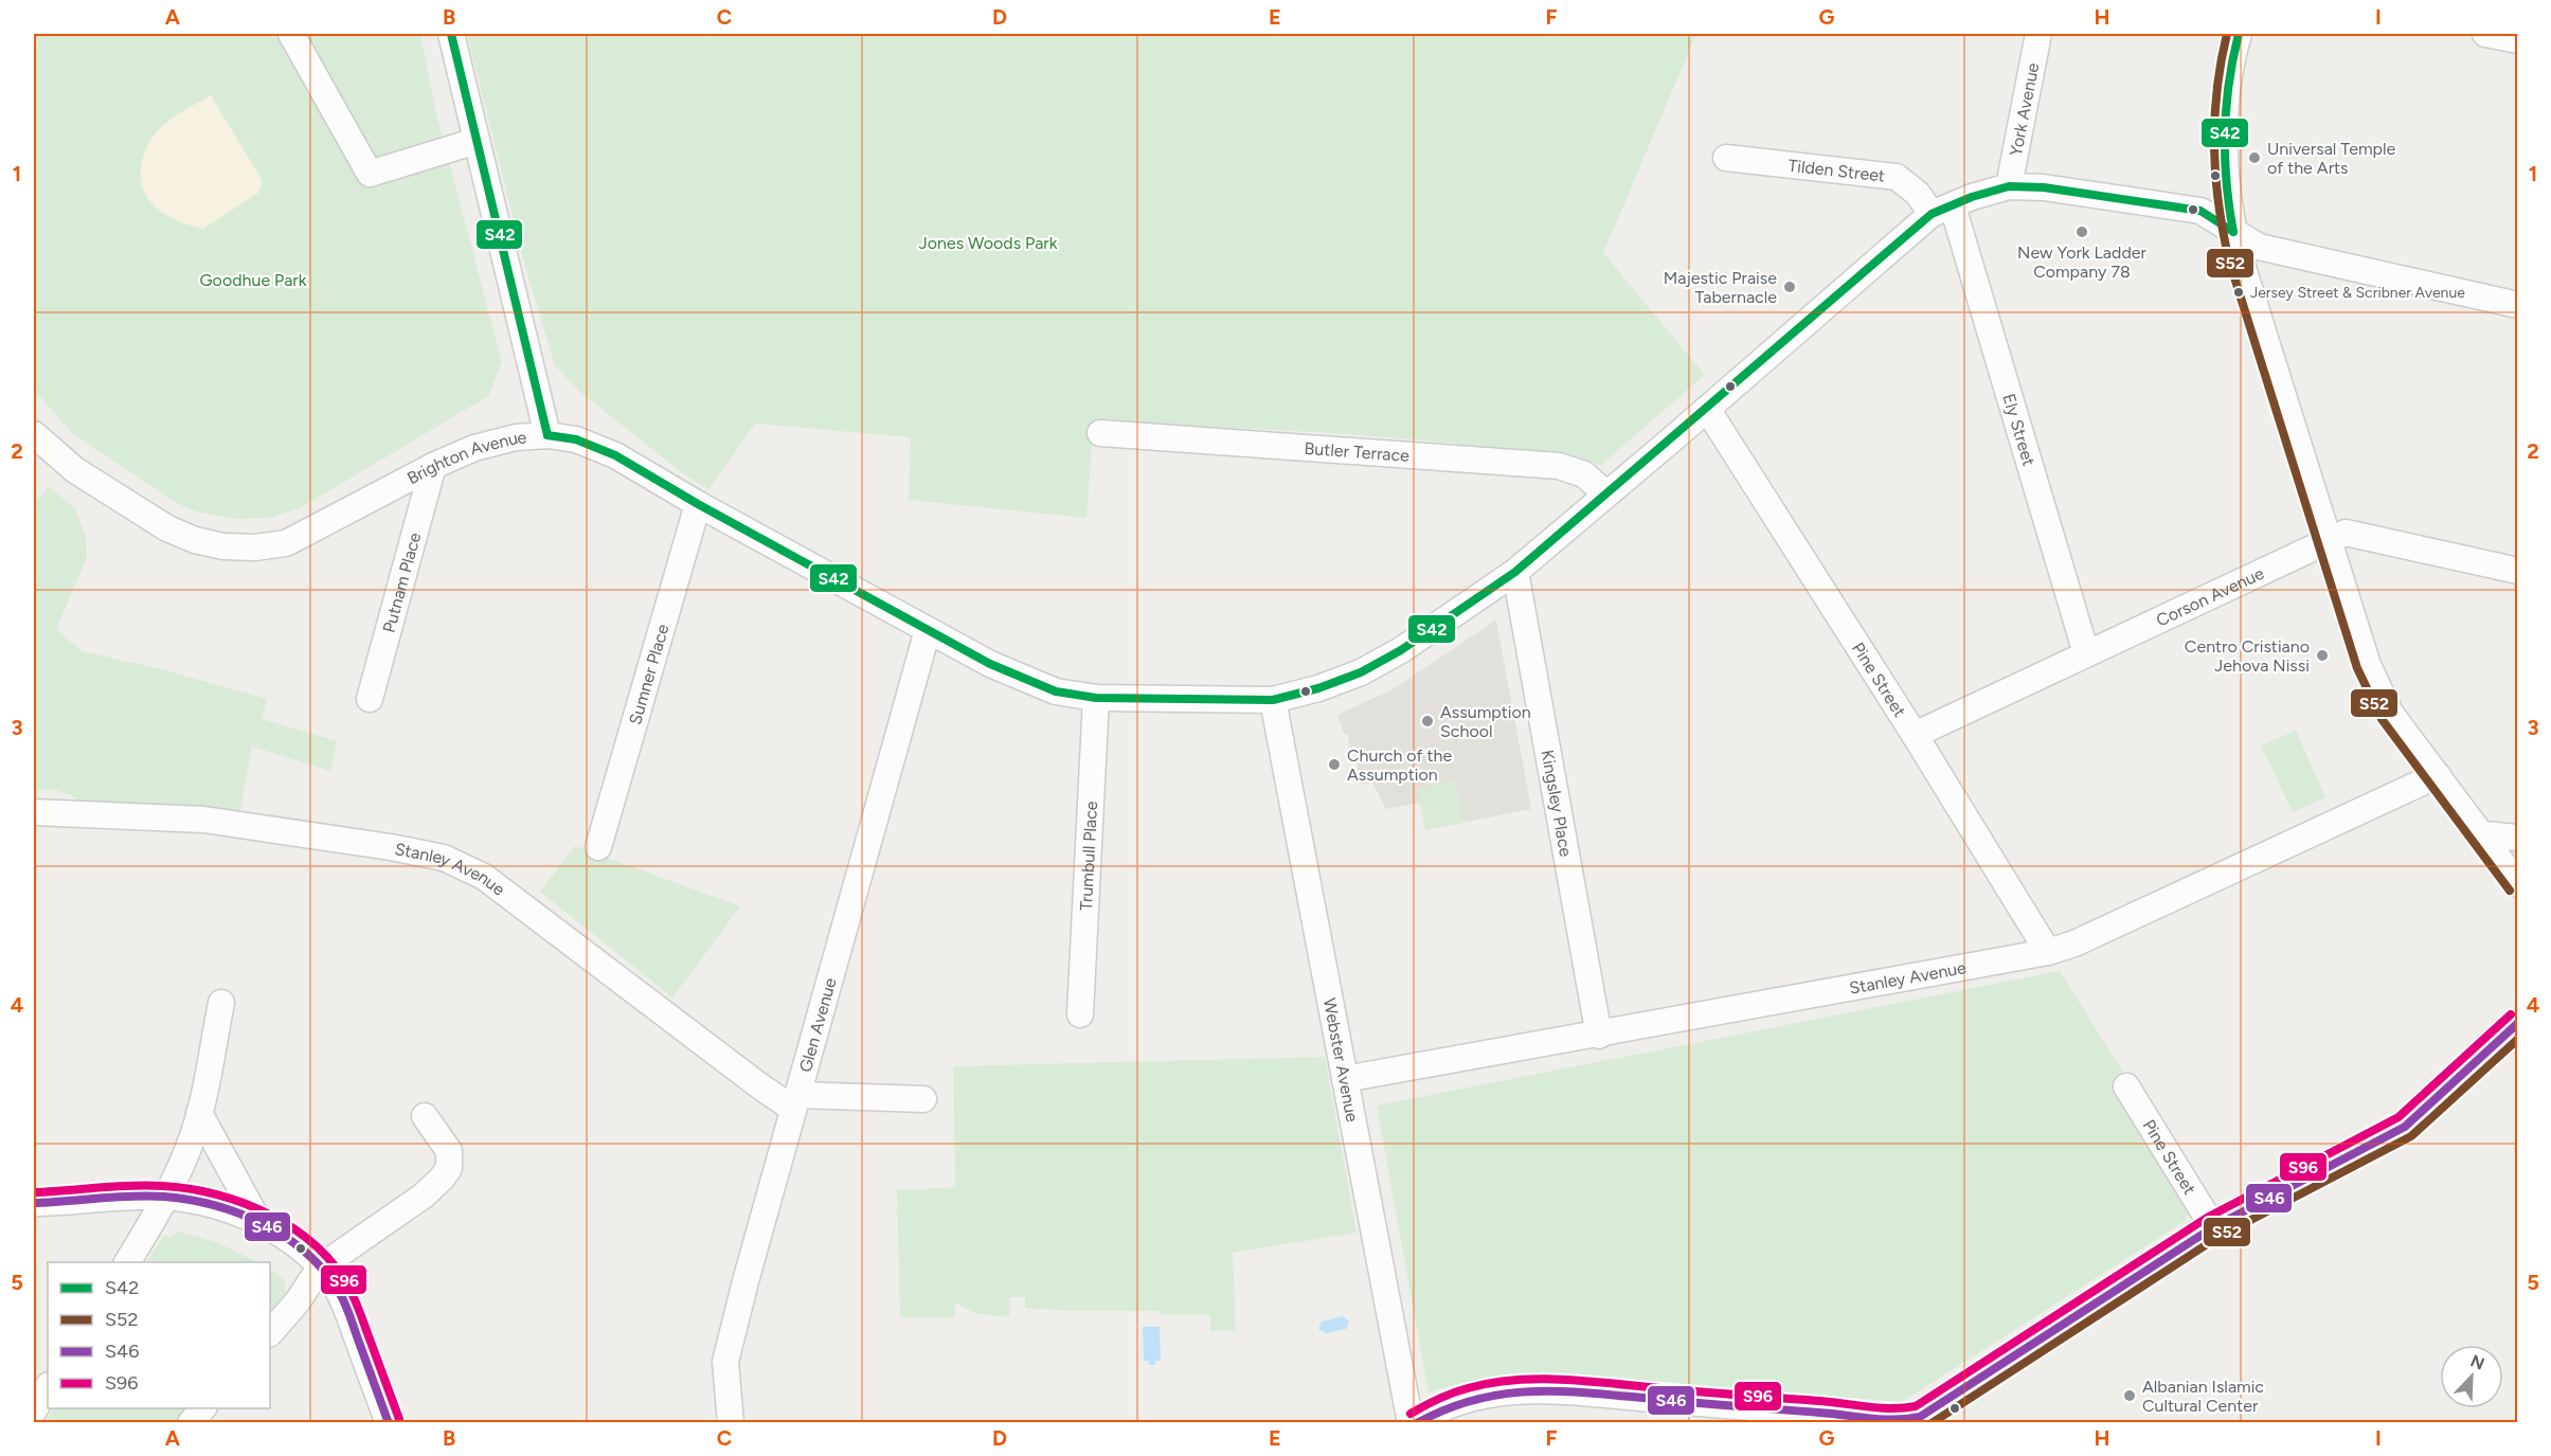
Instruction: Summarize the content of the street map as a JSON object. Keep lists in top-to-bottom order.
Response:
{
  "streets": {
    "street": [
      "York Avenue",
      "Tilden Street",
      "Ely Street",
      "Butler Terrace",
      "Brighton Avenue",
      "Putnam Place",
      "Corson Avenue",
      "Sumner Place",
      "Pine Street",
      "Kingsley Place",
      "Trumbull Place",
      "Stanley Avenue",
      "Glen Avenue",
      "Webster Avenue"
    ]
  },
  "crossings": [
    ["York Avenue", "Brighton Avenue"],
    ["Tilden Street", "Ely Street"],
    ["Tilden Street", "Brighton Avenue"],
    ["Ely Street", "Brighton Avenue"],
    ["Ely Street", "Corson Avenue"],
    ["Butler Terrace", "Brighton Avenue"],
    ["Brighton Avenue", "Putnam Place"],
    ["Brighton Avenue", "Sumner Place"],
    ["Brighton Avenue", "Pine Street"],
    ["Brighton Avenue", "Kingsley Place"],
    ["Brighton Avenue", "Trumbull Place"],
    ["Brighton Avenue", "Glen Avenue"],
    ["Brighton Avenue", "Webster Avenue"],
    ["Corson Avenue", "Pine Street"],
    ["Pine Street", "Stanley Avenue"],
    ["Kingsley Place", "Stanley Avenue"],
    ["Stanley Avenue", "Glen Avenue"],
    ["Stanley Avenue", "Webster Avenue"]
  ],
  "parks": ["Jones Woods Park", "Goodhue Park"],
  "places": [
    "Universal Temple of the Arts",
    "New York Ladder Company 78",
    "Majestic Praise Tabernacle",
    "Jersey Street & Scribner Avenue",
    "Centro Cristiano Jehova Nissi",
    "Assumption School",
    "Church of the Assumption",
    "Albanian Islamic Cultural Center"
  ],
  "lines": [
    "transit line S42",
    "transit line S52",
    "transit line S96",
    "transit line S46"
  ],
  "legend": [
    "S42",
    "S52",
    "S46",
    "S96"
  ],
  "north": "top right",
  "grid": {
    "columns": [
      "A",
      "B",
      "C",
      "D",
      "E",
      "F",
      "G",
      "H",
      "I"
    ],
    "rows": [
      "1",
      "2",
      "3",
      "4",
      "5"
    ]
  }
}
